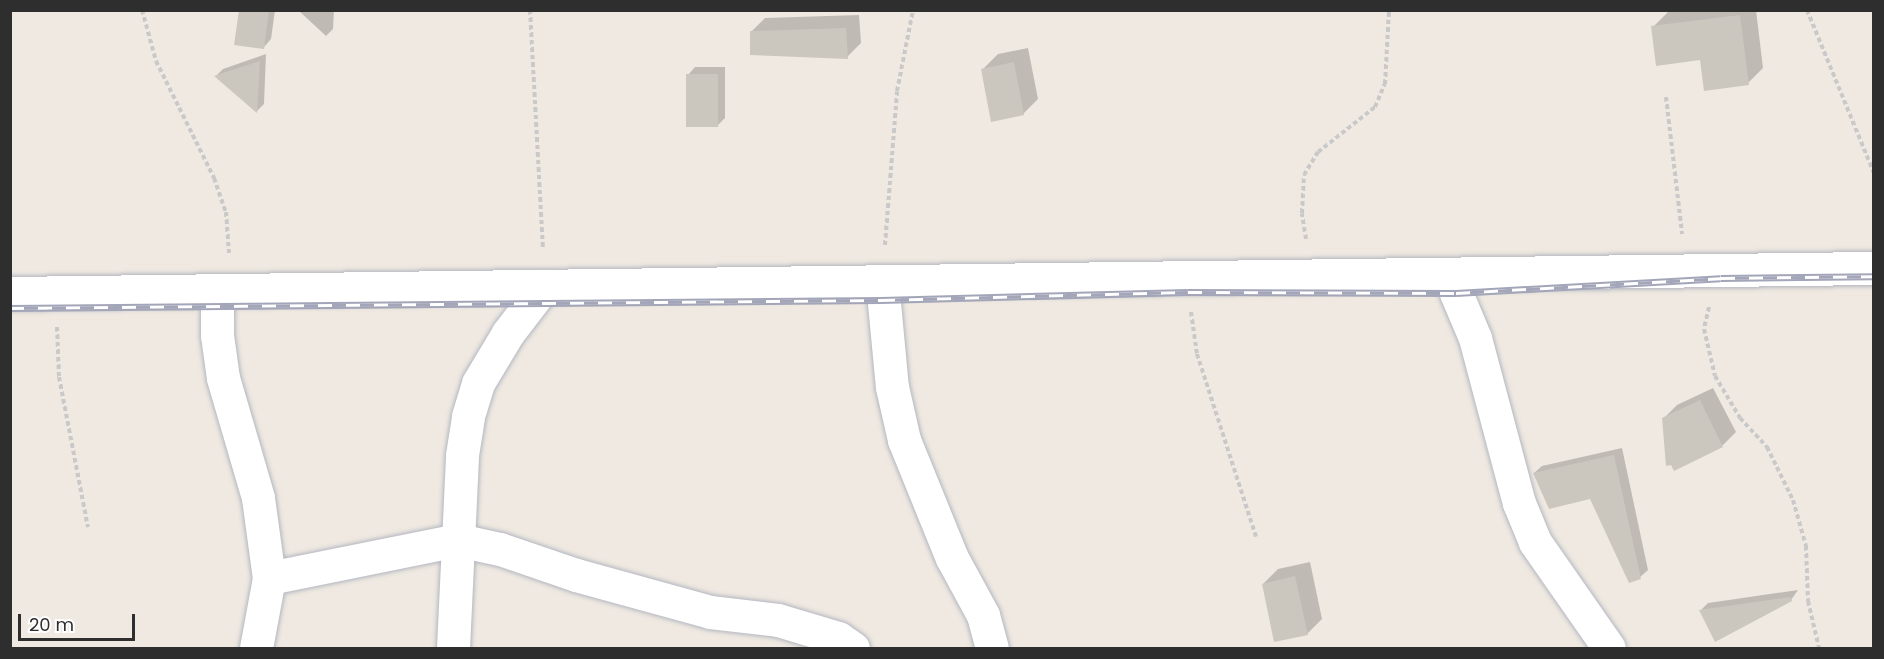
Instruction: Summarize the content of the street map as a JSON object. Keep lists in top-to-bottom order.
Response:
{
  "scale_bar": "20 m"
}
